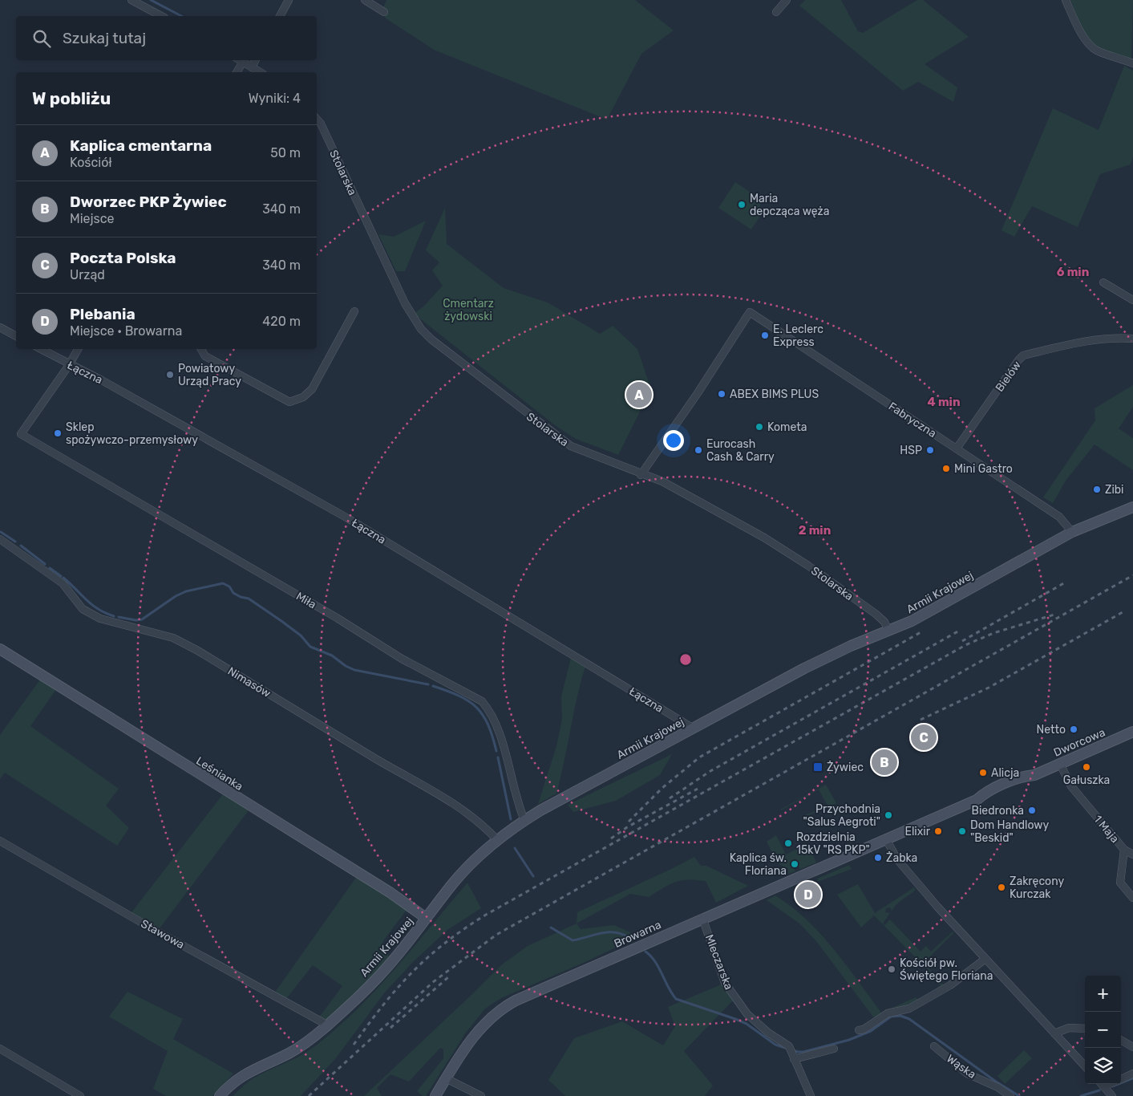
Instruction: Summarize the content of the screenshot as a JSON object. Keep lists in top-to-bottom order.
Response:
{
  "streets": {
    "street": [
      "Stolarska",
      "Łączna",
      "Bielów",
      "Fabryczna",
      "Armii Krajowej",
      "Miła",
      "Nimasów",
      "Dworcowa",
      "Leśnianka",
      "1 Maja",
      "Stawowa",
      "Browarna",
      "Mleczarska",
      "Wąska"
    ]
  },
  "crossings": [
    ["Stolarska", "Fabryczna"],
    ["Stolarska", "Armii Krajowej"],
    ["Łączna", "Armii Krajowej"],
    ["Łączna", "Miła"],
    ["Bielów", "Fabryczna"],
    ["Fabryczna", "Armii Krajowej"],
    ["Armii Krajowej", "Miła"],
    ["Armii Krajowej", "Nimasów"],
    ["Armii Krajowej", "Leśnianka"],
    ["Armii Krajowej", "Stawowa"],
    ["Dworcowa", "1 Maja"],
    ["Dworcowa", "Browarna"],
    ["Browarna", "Mleczarska"]
  ],
  "parks": ["Cmentarz żydowski"],
  "places": {
    "other": [
      "Maria depcząca węża",
      "E. Leclerc Express",
      "Powiatowy Urząd Pracy",
      "ABEX BIMS PLUS",
      "Kometa",
      "Sklep spożywczo-przemysłowy",
      "Eurocash Cash & Carry",
      "HSP",
      "Mini Gastro",
      "Zibi",
      "Netto",
      "Gałuszka",
      "Alicja",
      "Biedronka",
      "Przychodnia \"Salus Aegroti\"",
      "Elixir",
      "Dom Handlowy \"Beskid\"",
      "Rozdzielnia 15kV \"RS PKP\"",
      "Żabka",
      "Kaplica św. Floriana",
      "Zakręcony Kurczak",
      "Kościół pw. Świętego Floriana"
    ],
    "transit": ["Żywiec"]
  },
  "page": {
    "search": "Szukaj tutaj",
    "heading": ["W pobliżu", "Wyniki: 4"],
    "list": [
      {
        "mark": "A",
        "name": "Kaplica cmentarna",
        "note": "Kościół",
        "value": "50 m"
      },
      {
        "mark": "B",
        "name": "Dworzec PKP Żywiec",
        "note": "Miejsce",
        "value": "340 m"
      },
      {
        "mark": "C",
        "name": "Poczta Polska",
        "note": "Urząd",
        "value": "340 m"
      },
      {
        "mark": "D",
        "name": "Plebania",
        "note": "Miejsce · Browarna",
        "value": "420 m"
      }
    ],
    "pins": [
      "A",
      "C",
      "B",
      "D"
    ],
    "map_buttons": ["+", "−"]
  },
  "rings": ["6 min", "4 min", "2 min"]
}
